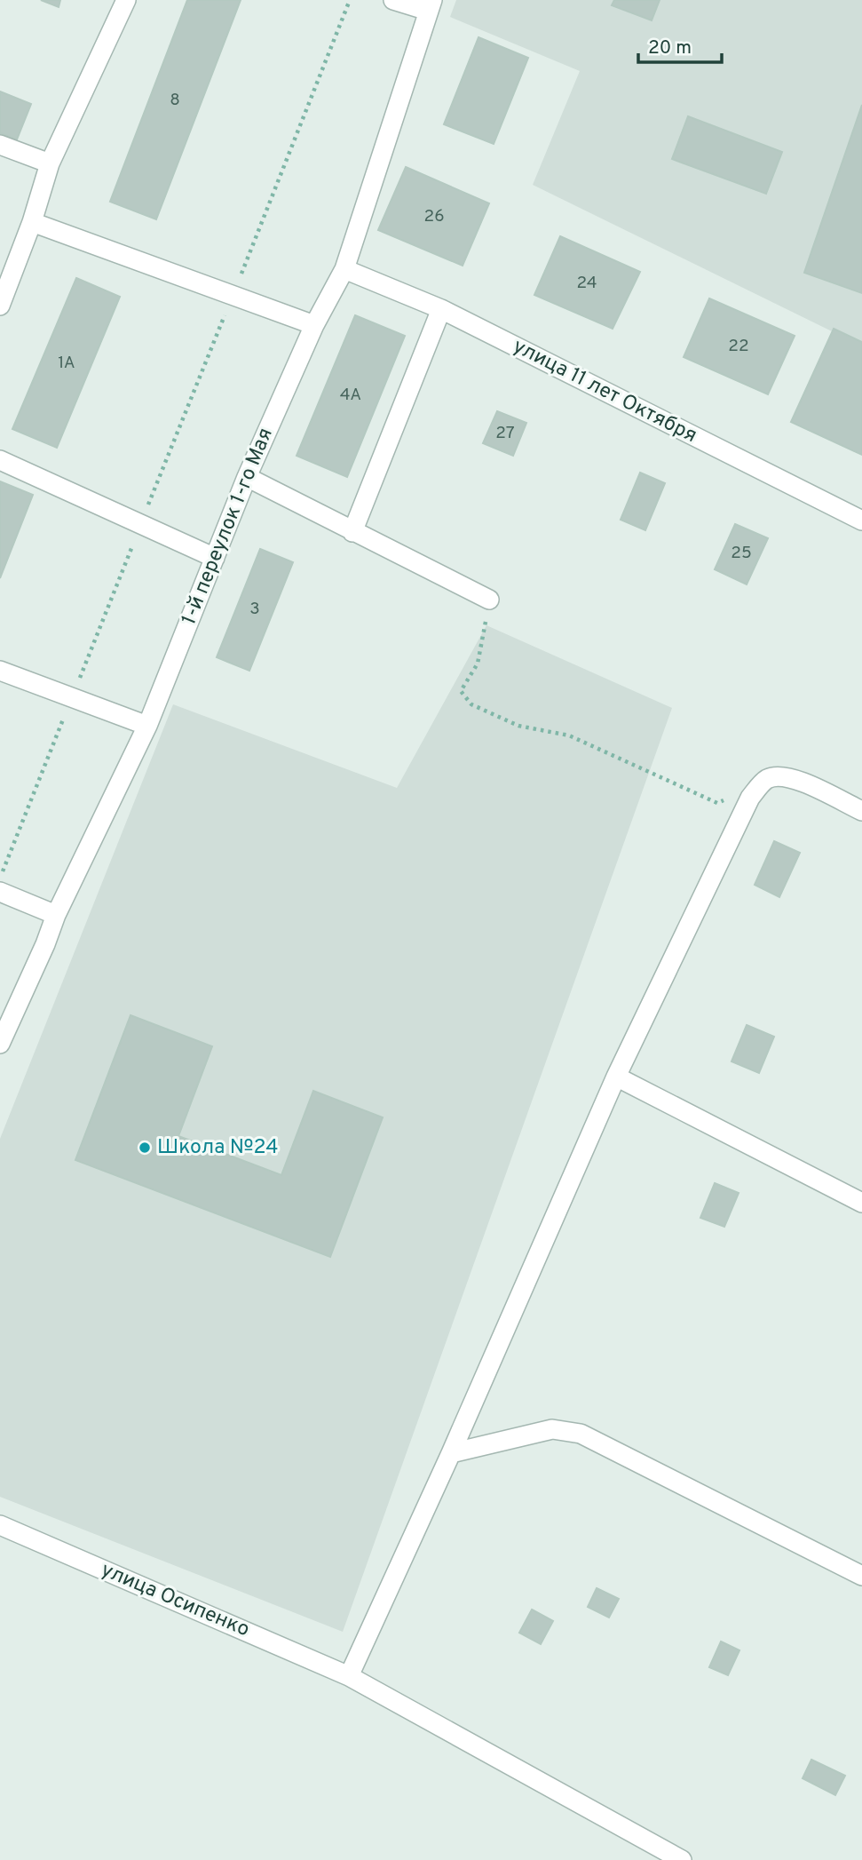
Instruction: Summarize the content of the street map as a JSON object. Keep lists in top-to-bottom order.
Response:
{
  "streets": {
    "street": ["улица 11 лет Октября", "1-й переулок 1-го Мая", "улица Осипенко"]
  },
  "crossings": [
    ["улица 11 лет Октября", "1-й переулок 1-го Мая"]
  ],
  "places": ["Школа №24"],
  "house_numbers": [
    "8",
    "26",
    "24",
    "22",
    "1А",
    "4А",
    "27",
    "25",
    "3"
  ],
  "scale_bar": "20 m"
}
